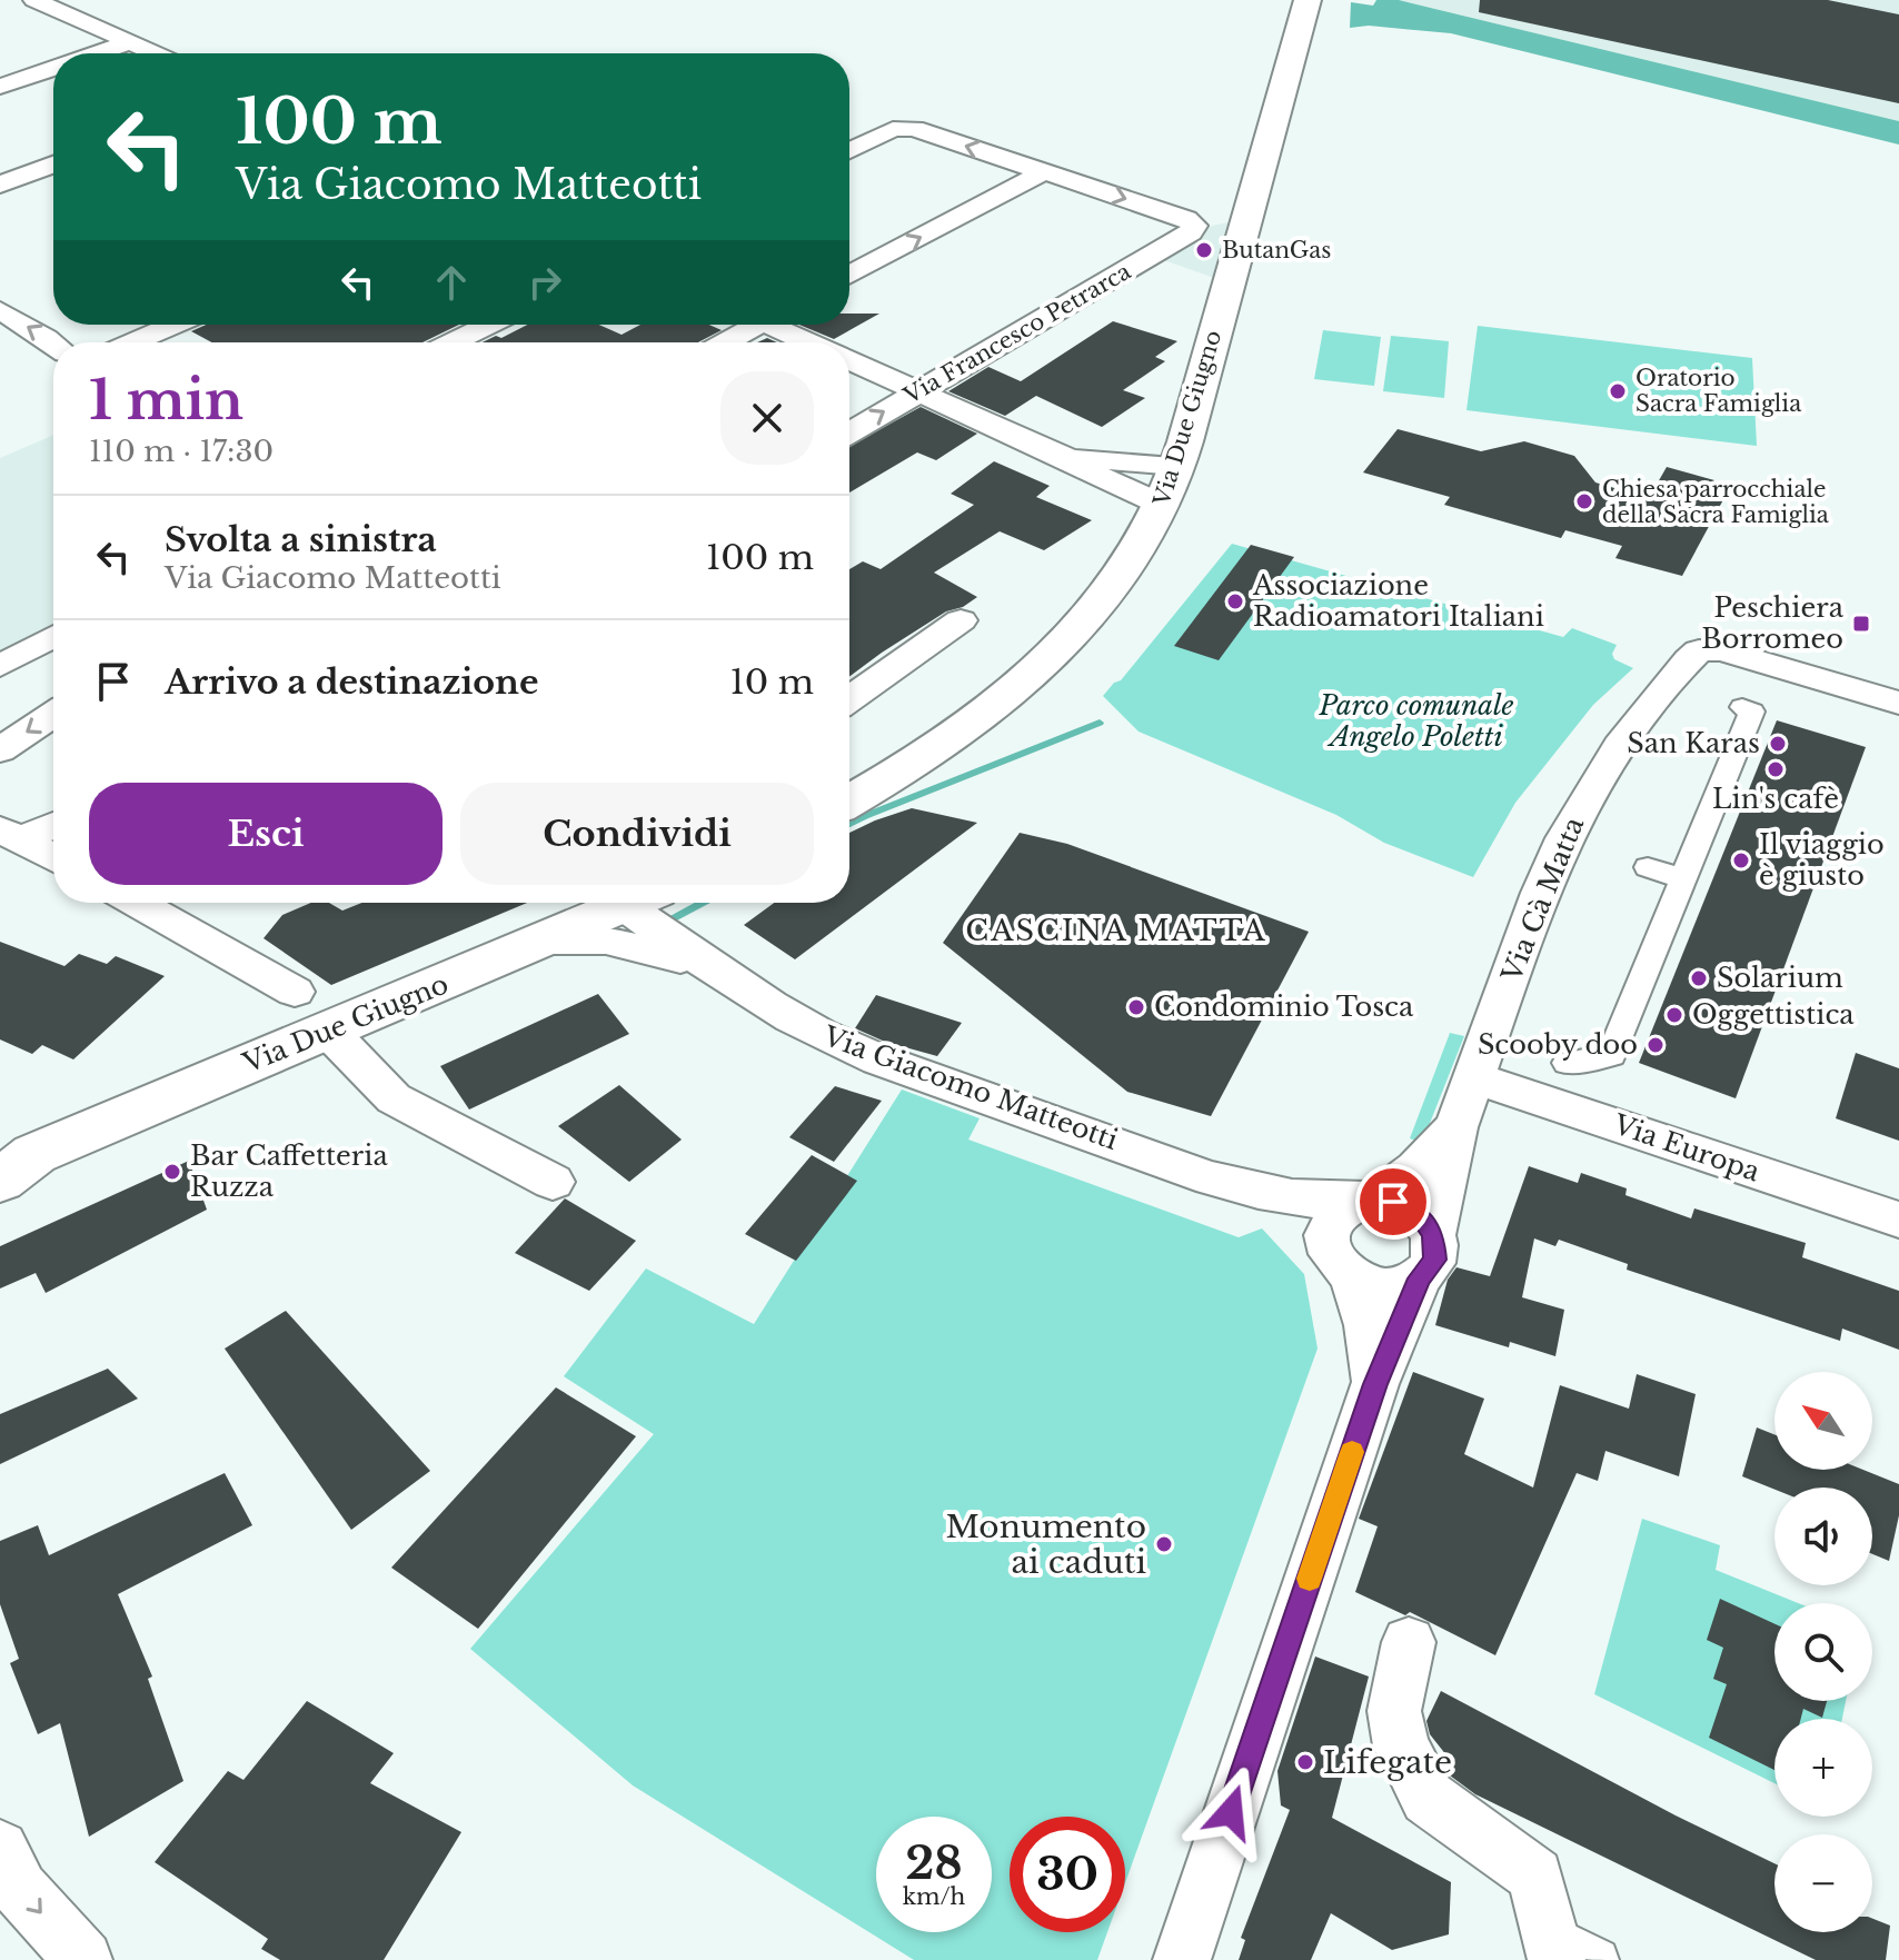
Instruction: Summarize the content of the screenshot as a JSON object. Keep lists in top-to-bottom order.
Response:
{
  "streets": {
    "main road": ["Via Due Giugno"],
    "street": [
      "Via Francesco Petrarca",
      "Via Cà Matta",
      "Via Giacomo Matteotti",
      "Via Europa"
    ]
  },
  "crossings": [
    ["Via Due Giugno", "Via Giacomo Matteotti"],
    ["Via Cà Matta", "Via Giacomo Matteotti"],
    ["Via Cà Matta", "Via Europa"]
  ],
  "districts": ["CASCINA MATTA"],
  "parks": ["Parco comunale Angelo Poletti"],
  "places": {
    "other": [
      "ButanGas",
      "Oratorio Sacra Famiglia",
      "Chiesa parrocchiale della Sacra Famiglia",
      "Associazione Radioamatori Italiani",
      "San Karas",
      "Lin's cafè",
      "Il viaggio è giusto",
      "Solarium",
      "Condominio Tosca",
      "Oggettistica",
      "Scooby doo",
      "Bar Caffetteria Ruzza",
      "Monumento ai caduti",
      "Lifegate"
    ],
    "transit": ["Peschiera Borromeo"]
  },
  "north": "top left",
  "page": {
    "turn": ["100 m", "Via Giacomo Matteotti"],
    "heading": ["1 min", "110 m · 17:30"],
    "list": [
      {
        "name": "Svolta a sinistra",
        "note": "Via Giacomo Matteotti",
        "value": "100 m"
      },
      {
        "name": "Arrivo a destinazione",
        "value": "10 m"
      }
    ],
    "buttons": ["Esci", "Condividi"],
    "map_buttons": ["+", "−"],
    "speed": "28 km/h",
    "limit": "30"
  }
}
